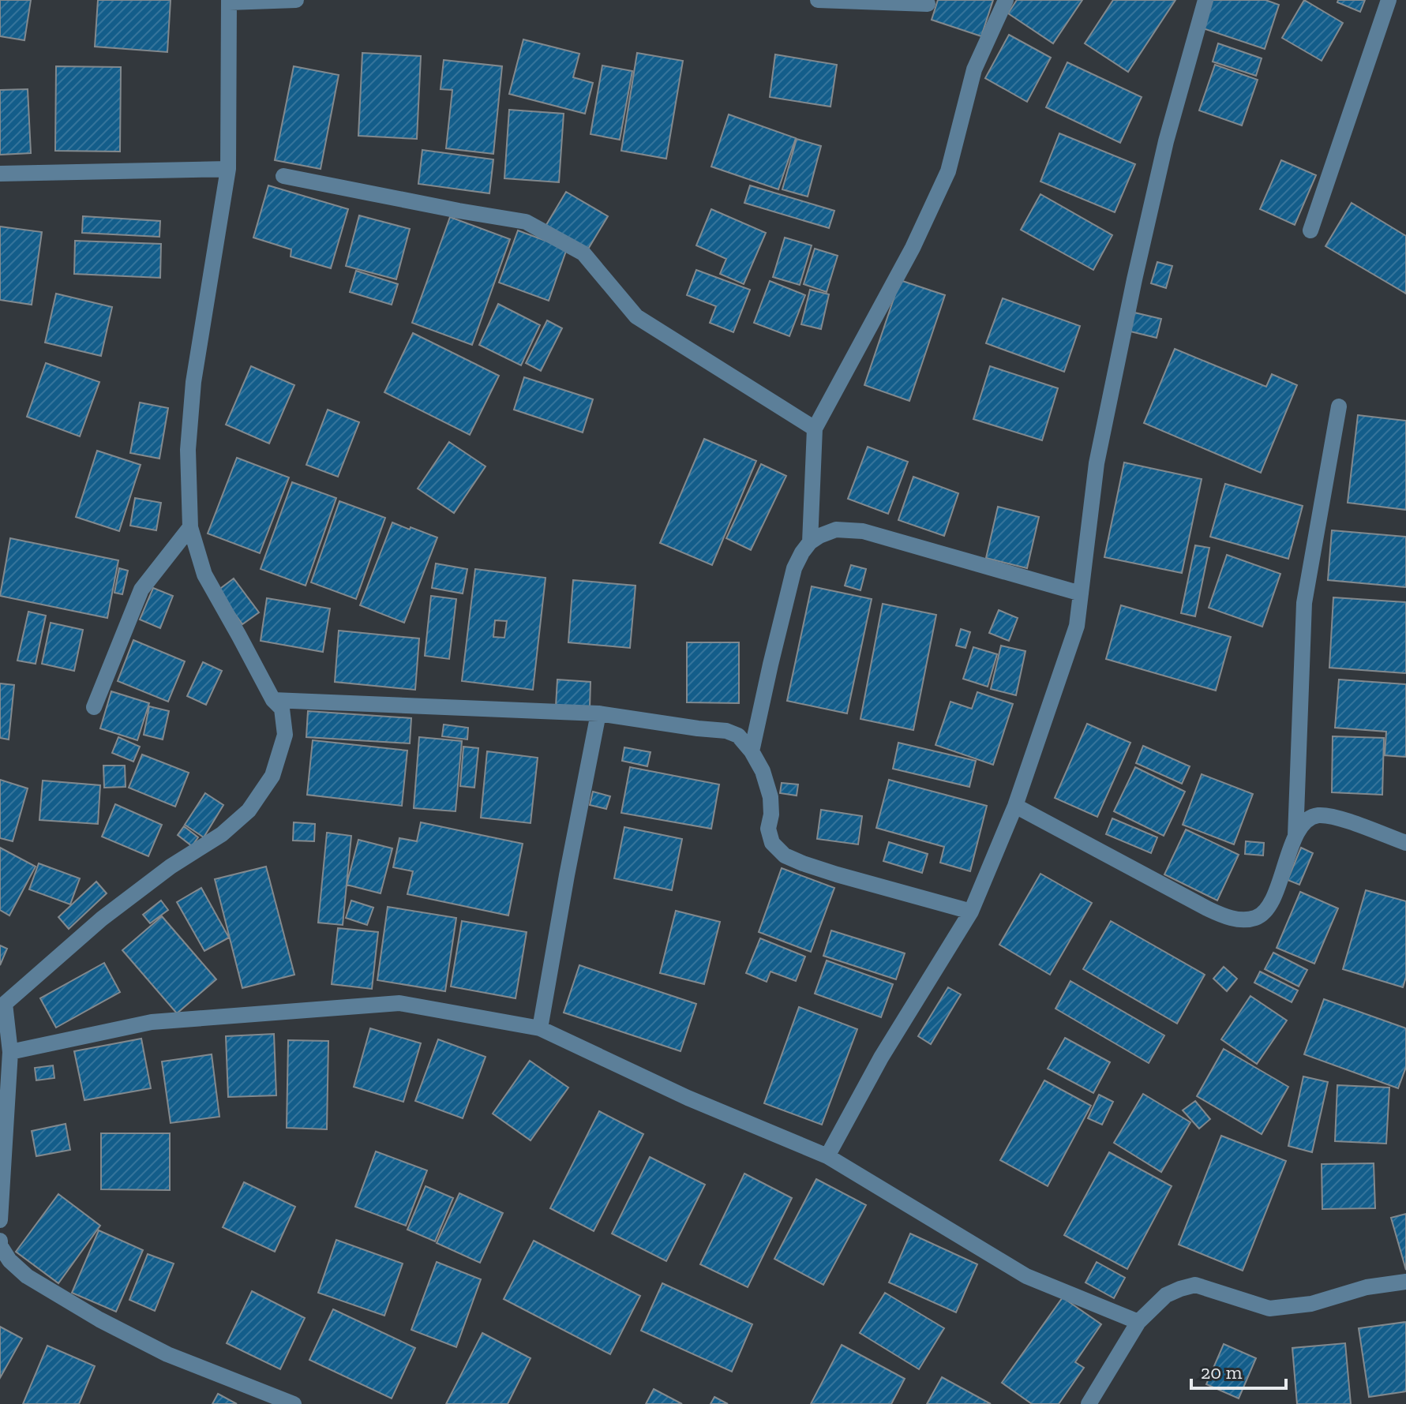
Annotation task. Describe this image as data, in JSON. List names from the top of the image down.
{
  "scale_bar": "20 m"
}
